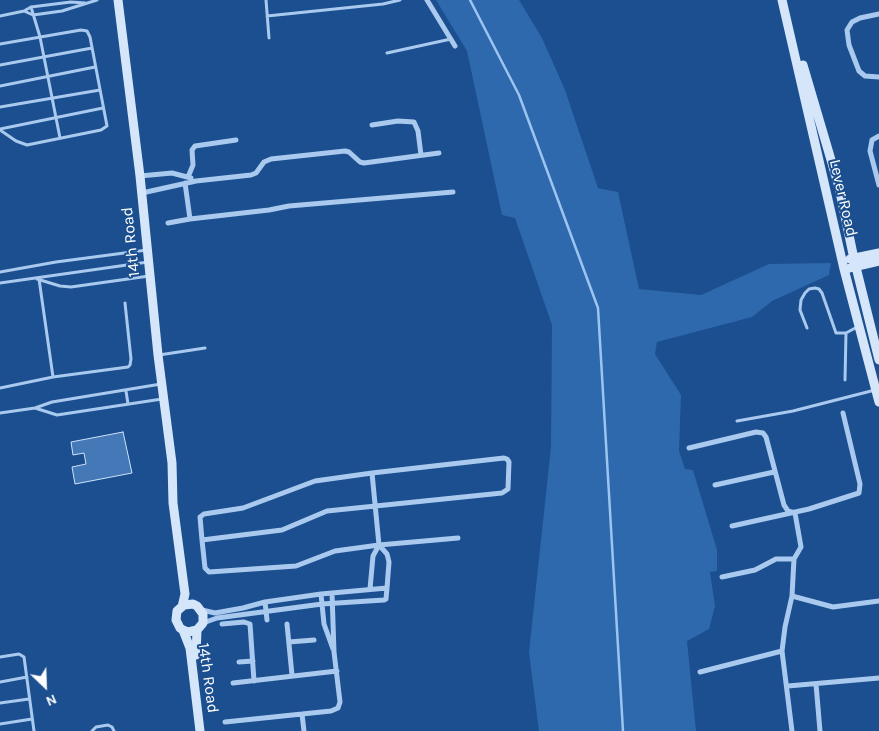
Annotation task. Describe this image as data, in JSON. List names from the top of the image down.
{
  "streets": {
    "street": ["Lever Road", "14th Road"]
  },
  "north": "bottom right"
}
